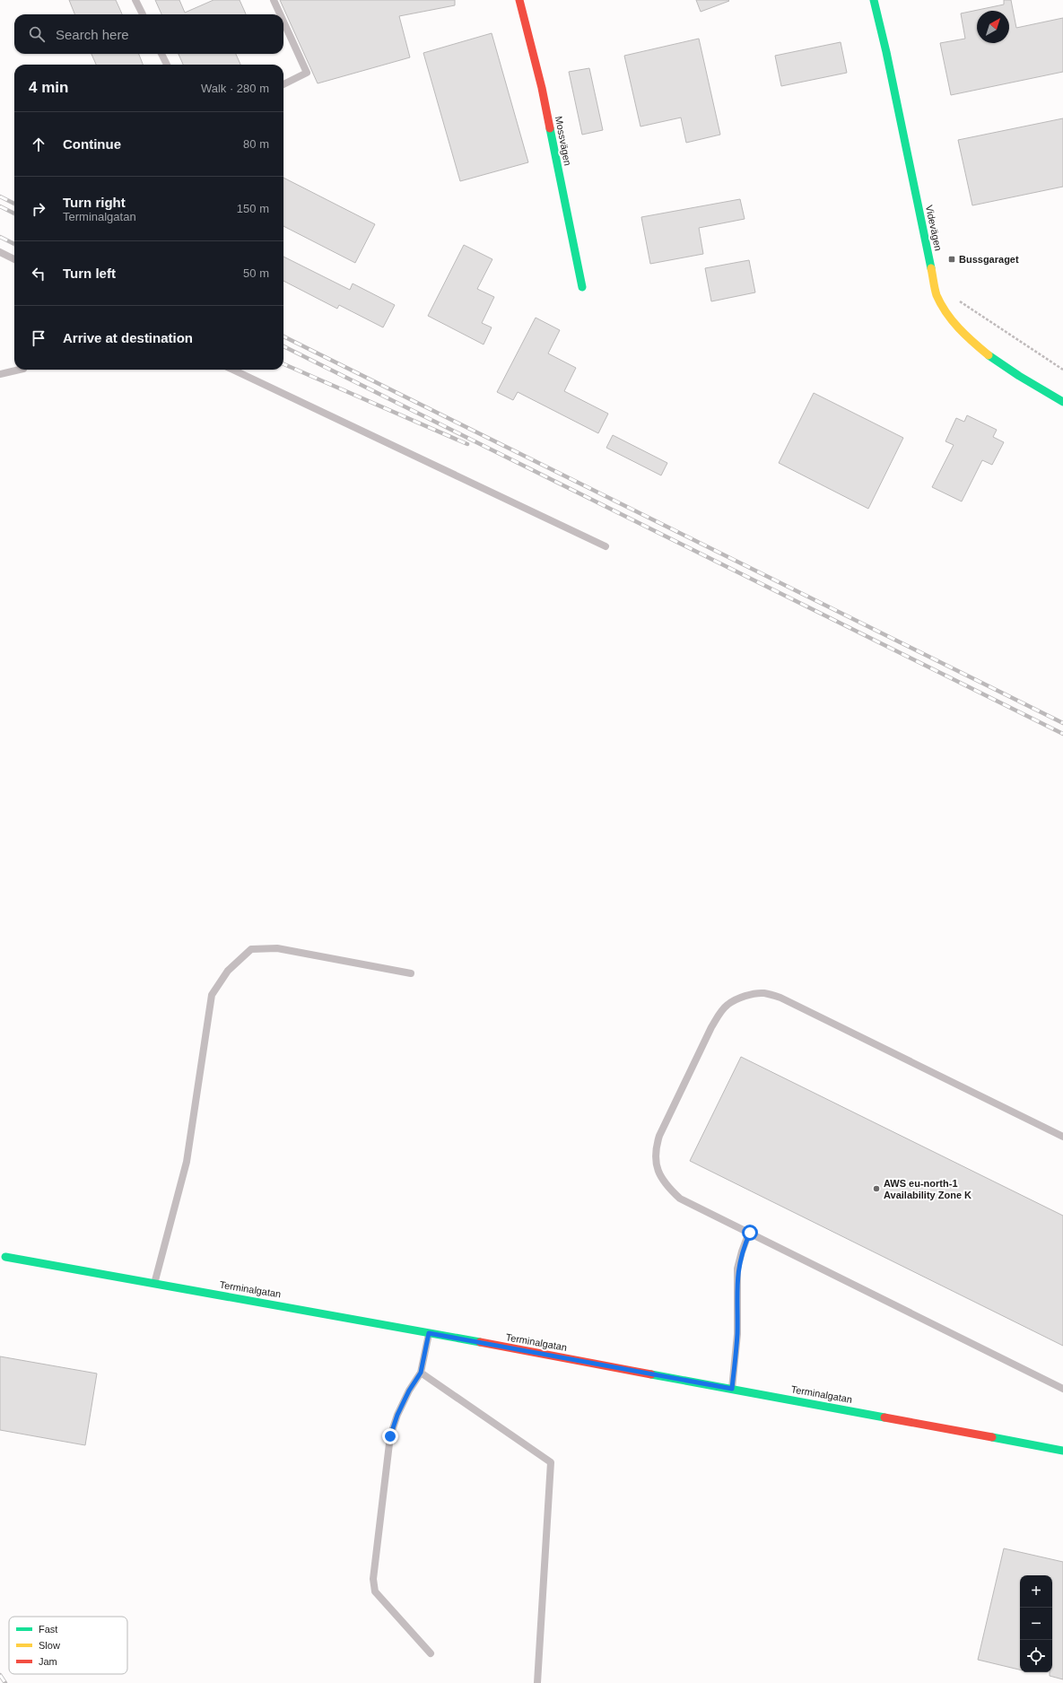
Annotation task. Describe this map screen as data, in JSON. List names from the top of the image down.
{
  "streets": {
    "street": ["Mossvägen", "Videvägen", "Terminalgatan"]
  },
  "places": {
    "transit": ["Bussgaraget"],
    "other": ["AWS eu-north-1 Availability Zone K"]
  },
  "legend": ["Fast", "Slow", "Jam"],
  "north": "top right",
  "page": {
    "search": "Search here",
    "heading": ["4 min", "Walk · 280 m"],
    "list": [
      ["Continue", "80 m"],
      ["Turn right", "Terminalgatan", "150 m"],
      ["Turn left", "50 m"],
      "Arrive at destination"
    ],
    "map_buttons": ["+", "−"]
  }
}
